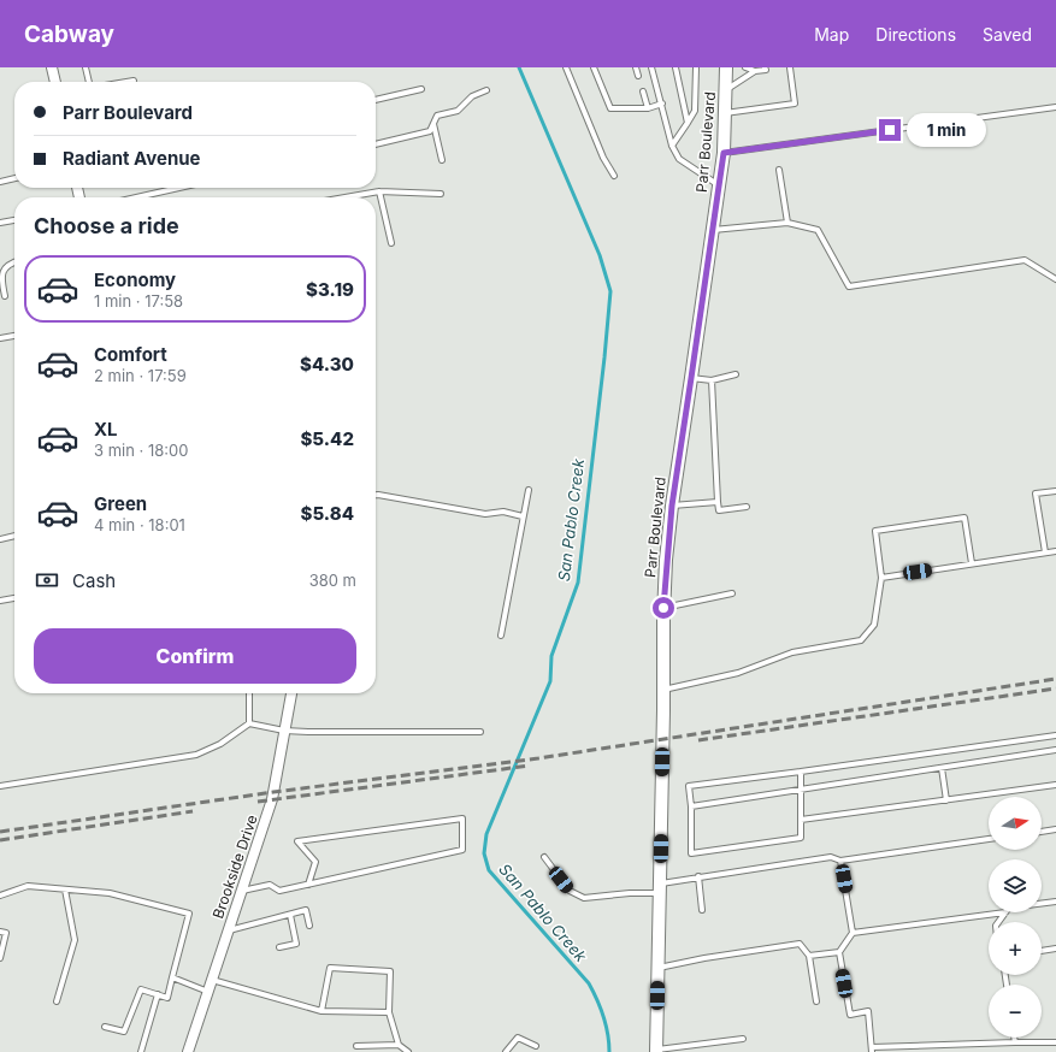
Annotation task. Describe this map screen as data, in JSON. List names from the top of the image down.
{
  "streets": {
    "street": ["Parr Boulevard", "Brookside Drive"]
  },
  "water": ["San Pablo Creek"],
  "north": "right",
  "page": {
    "header": "Cabway",
    "nav": ["Map", "Directions", "Saved"],
    "banner": ["Parr Boulevard", "Radiant Avenue"],
    "bubble": "1 min",
    "heading": "Choose a ride",
    "list": [
      {
        "name": "Economy",
        "note": "1 min · 17:58",
        "value": "$3.19"
      },
      {
        "name": "Comfort",
        "note": "2 min · 17:59",
        "value": "$4.30"
      },
      {
        "name": "XL",
        "note": "3 min · 18:00",
        "value": "$5.42"
      },
      {
        "name": "Green",
        "note": "4 min · 18:01",
        "value": "$5.84"
      }
    ],
    "pay": ["Cash", "380 m"],
    "buttons": "Confirm",
    "map_buttons": ["+", "−"]
  }
}
